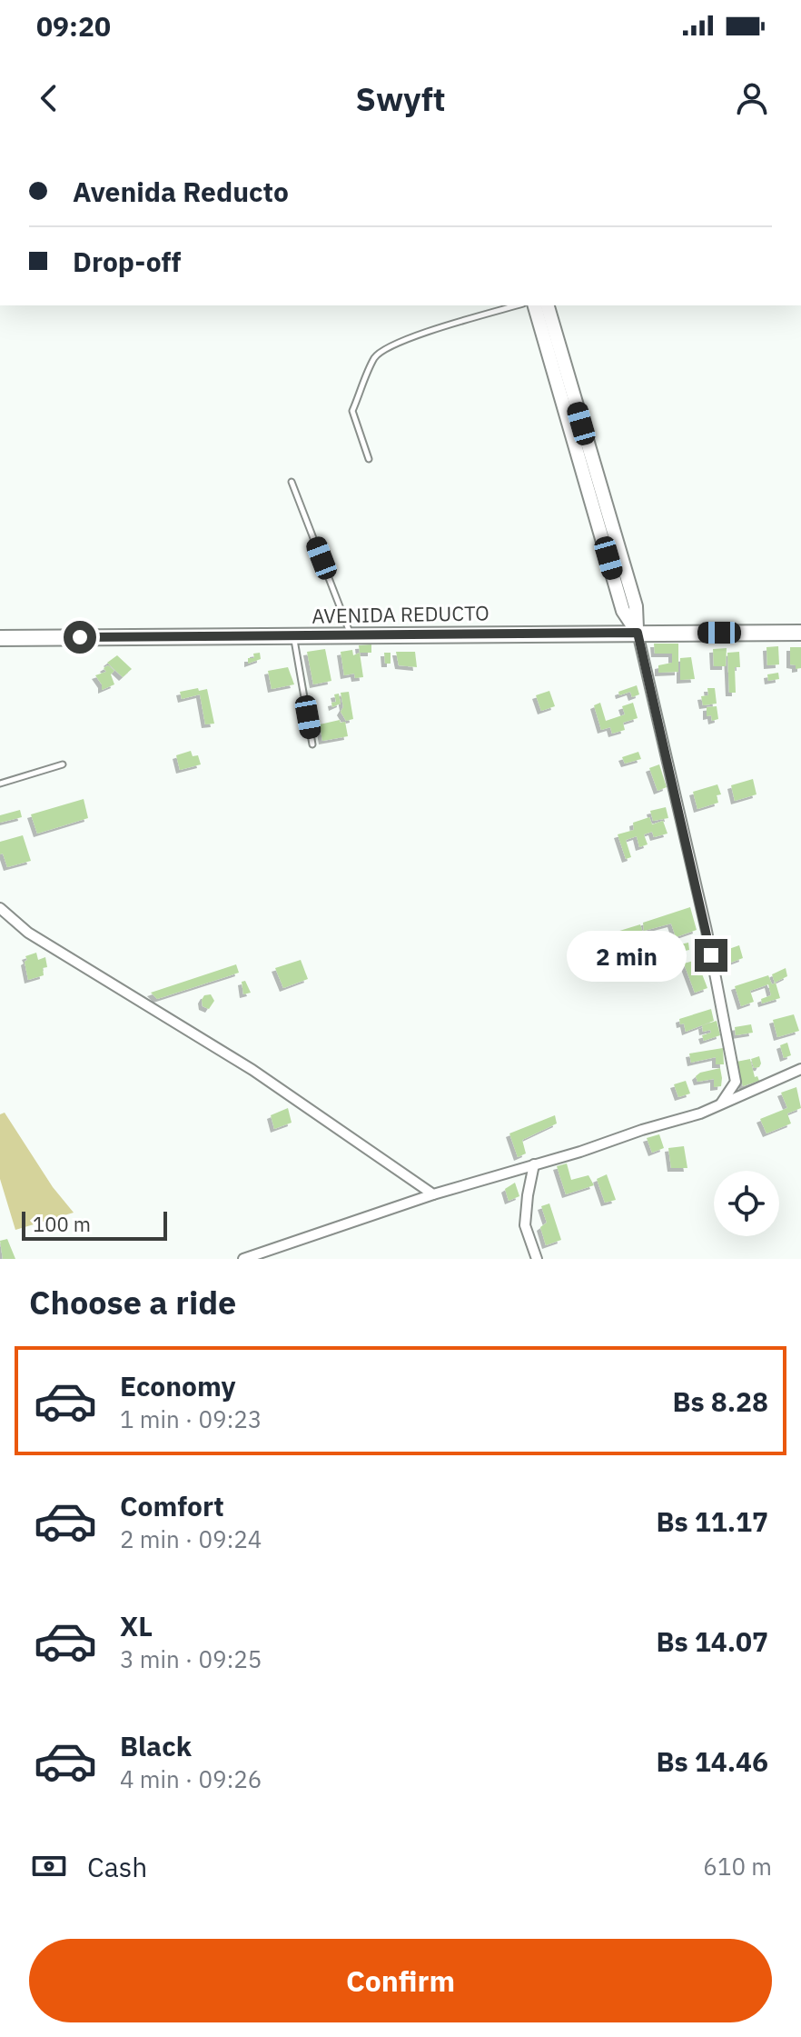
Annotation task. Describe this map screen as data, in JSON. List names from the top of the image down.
{
  "streets": {
    "main road": ["AVENIDA REDUCTO"]
  },
  "scale_bar": "100 m",
  "page": {
    "status": "09:20",
    "header": "Swyft",
    "banner": ["Avenida Reducto", "Drop-off"],
    "bubble": "2 min",
    "scale": "100 m",
    "heading": "Choose a ride",
    "list": [
      {
        "name": "Economy",
        "note": "1 min · 09:23",
        "value": "Bs 8.28"
      },
      {
        "name": "Comfort",
        "note": "2 min · 09:24",
        "value": "Bs 11.17"
      },
      {
        "name": "XL",
        "note": "3 min · 09:25",
        "value": "Bs 14.07"
      },
      {
        "name": "Black",
        "note": "4 min · 09:26",
        "value": "Bs 14.46"
      }
    ],
    "pay": ["Cash", "610 m"],
    "buttons": "Confirm"
  }
}
